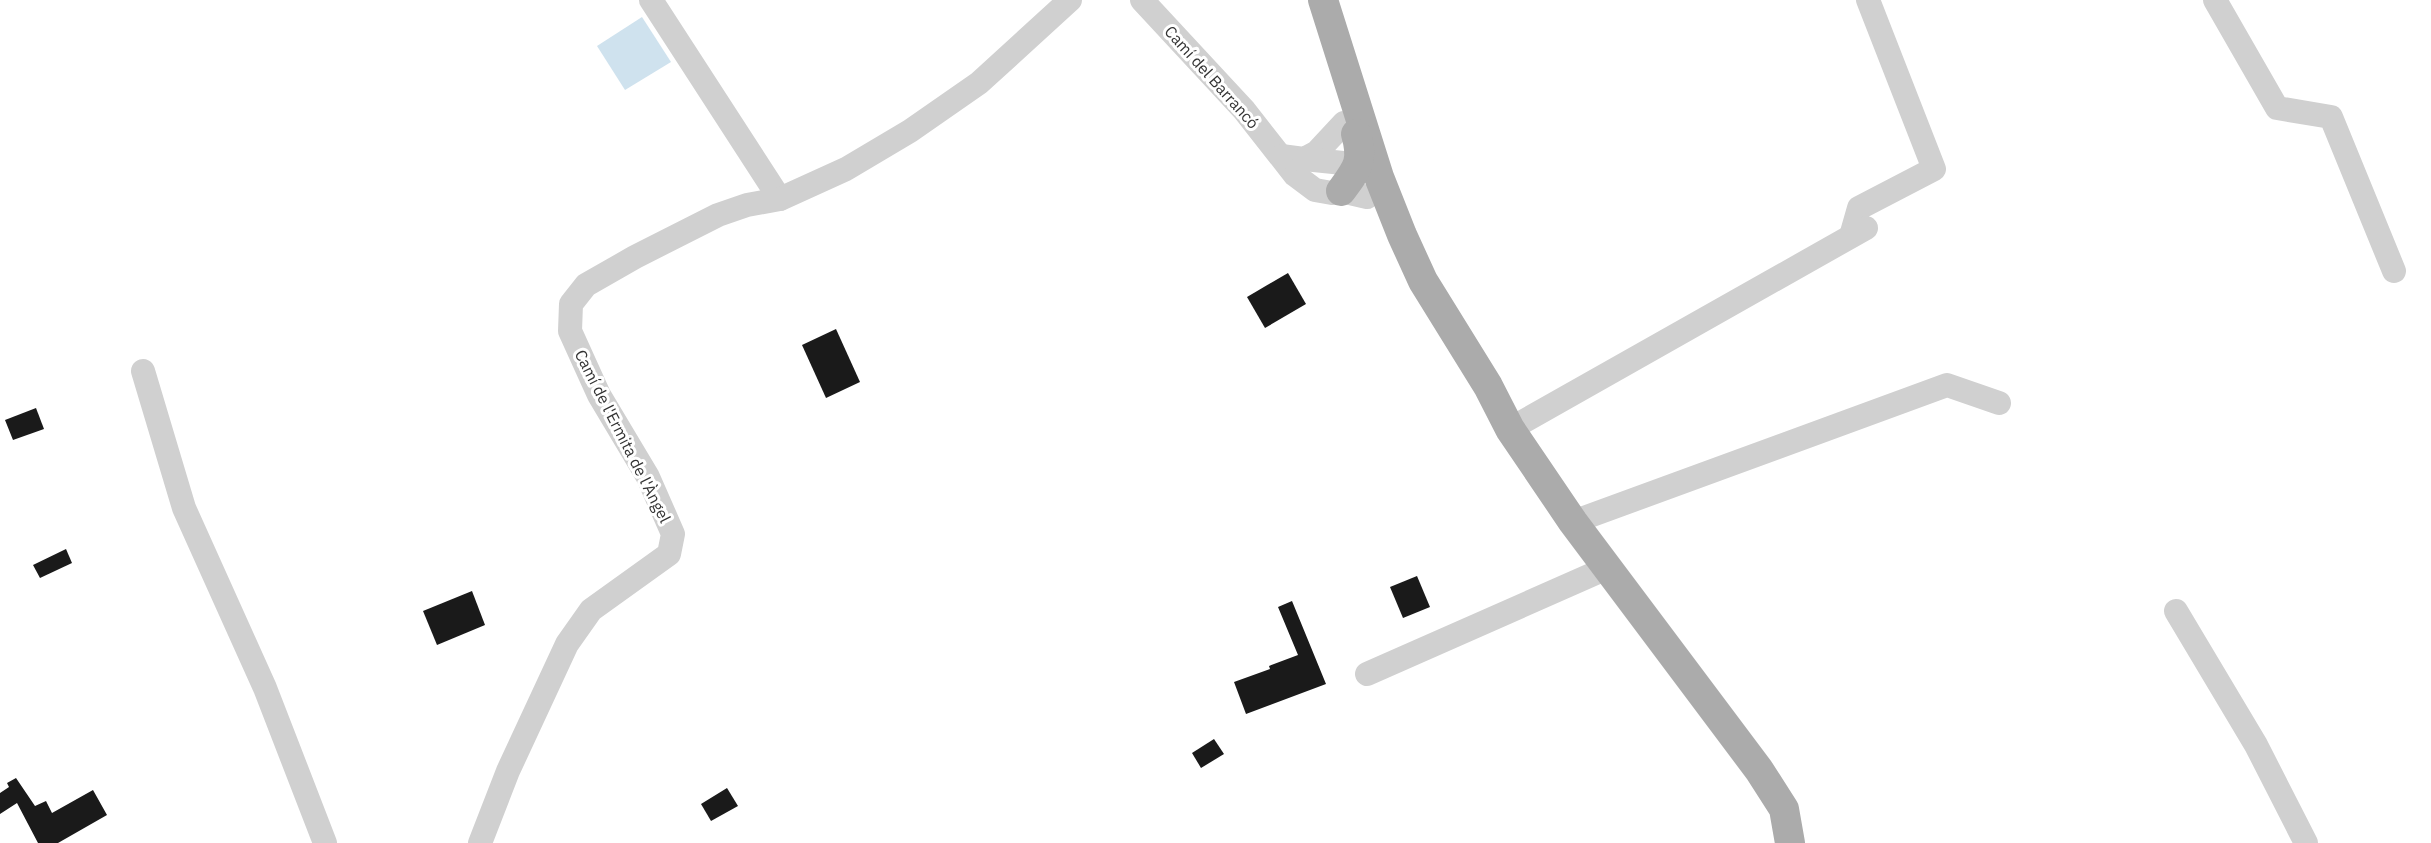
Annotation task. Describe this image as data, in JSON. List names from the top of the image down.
{
  "streets": {
    "street": ["Camí del Barrancó", "Camí de l'Ermita de l'Àngel"]
  }
}
